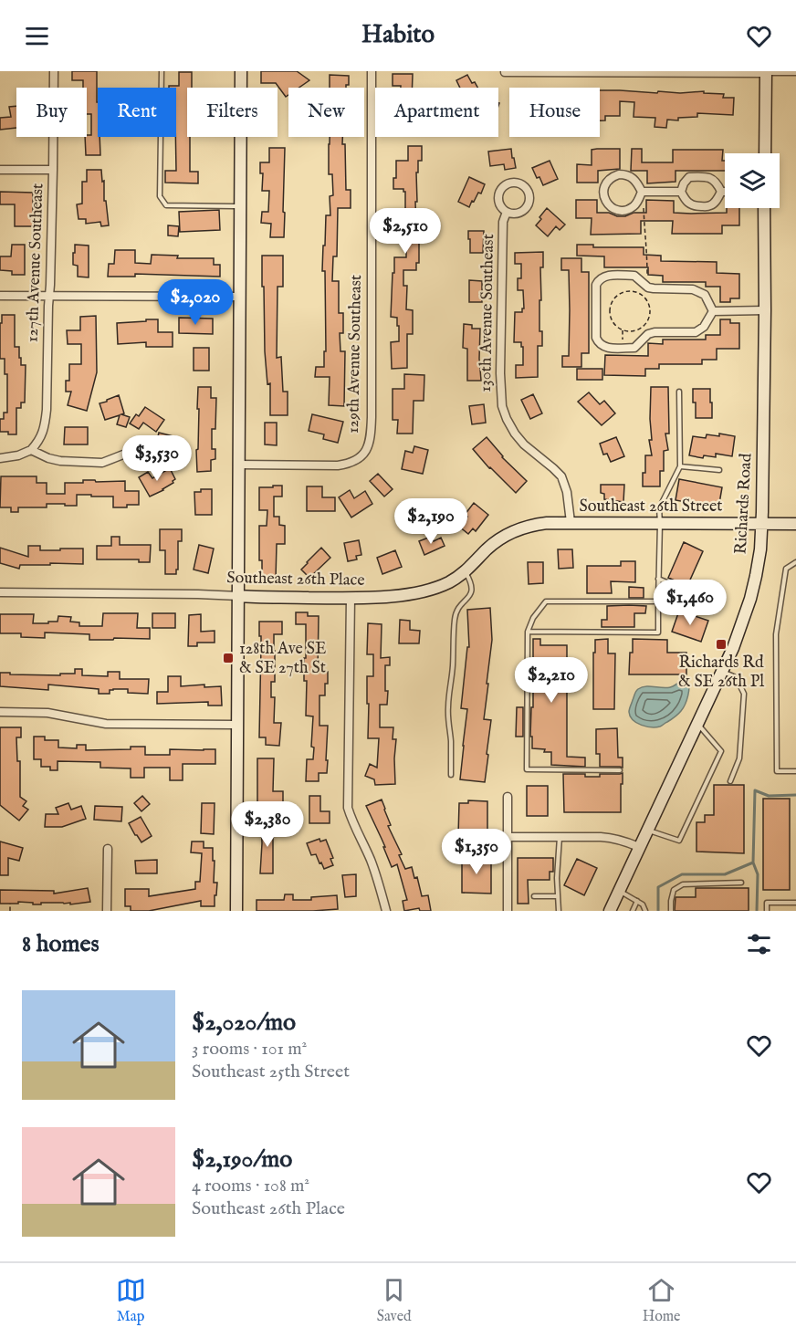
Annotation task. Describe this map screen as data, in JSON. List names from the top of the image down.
{
  "streets": {
    "street": [
      "127th Avenue Southeast",
      "130th Avenue Southeast",
      "129th Avenue Southeast",
      "Richards Road",
      "Southeast 26th Street",
      "Southeast 26th Place"
    ]
  },
  "crossings": [
    ["130th Avenue Southeast", "Southeast 26th Street"],
    ["130th Avenue Southeast", "Southeast 26th Place"],
    ["Richards Road", "Southeast 26th Street"],
    ["Southeast 26th Street", "Southeast 26th Place"]
  ],
  "places": {
    "transit": ["Richards Rd & SE 26th Pl", "128th Ave SE & SE 27th St"]
  },
  "page": {
    "header": "Habito",
    "chip": [
      "Buy",
      "Rent",
      "Filters",
      "New",
      "Apartment",
      "House"
    ],
    "price": [
      "$2,510",
      "$2,020",
      "$3,530",
      "$2,190",
      "$1,460",
      "$2,210",
      "$2,380",
      "$1,350"
    ],
    "heading": "8 homes",
    "list": [
      {
        "name": "$2,020/mo",
        "note": "3 rooms · 101 m² · Southeast 25th Street"
      },
      {
        "name": "$2,190/mo",
        "note": "4 rooms · 108 m² · Southeast 26th Place"
      }
    ],
    "tabs": ["Map", "Saved", "Home"]
  }
}
